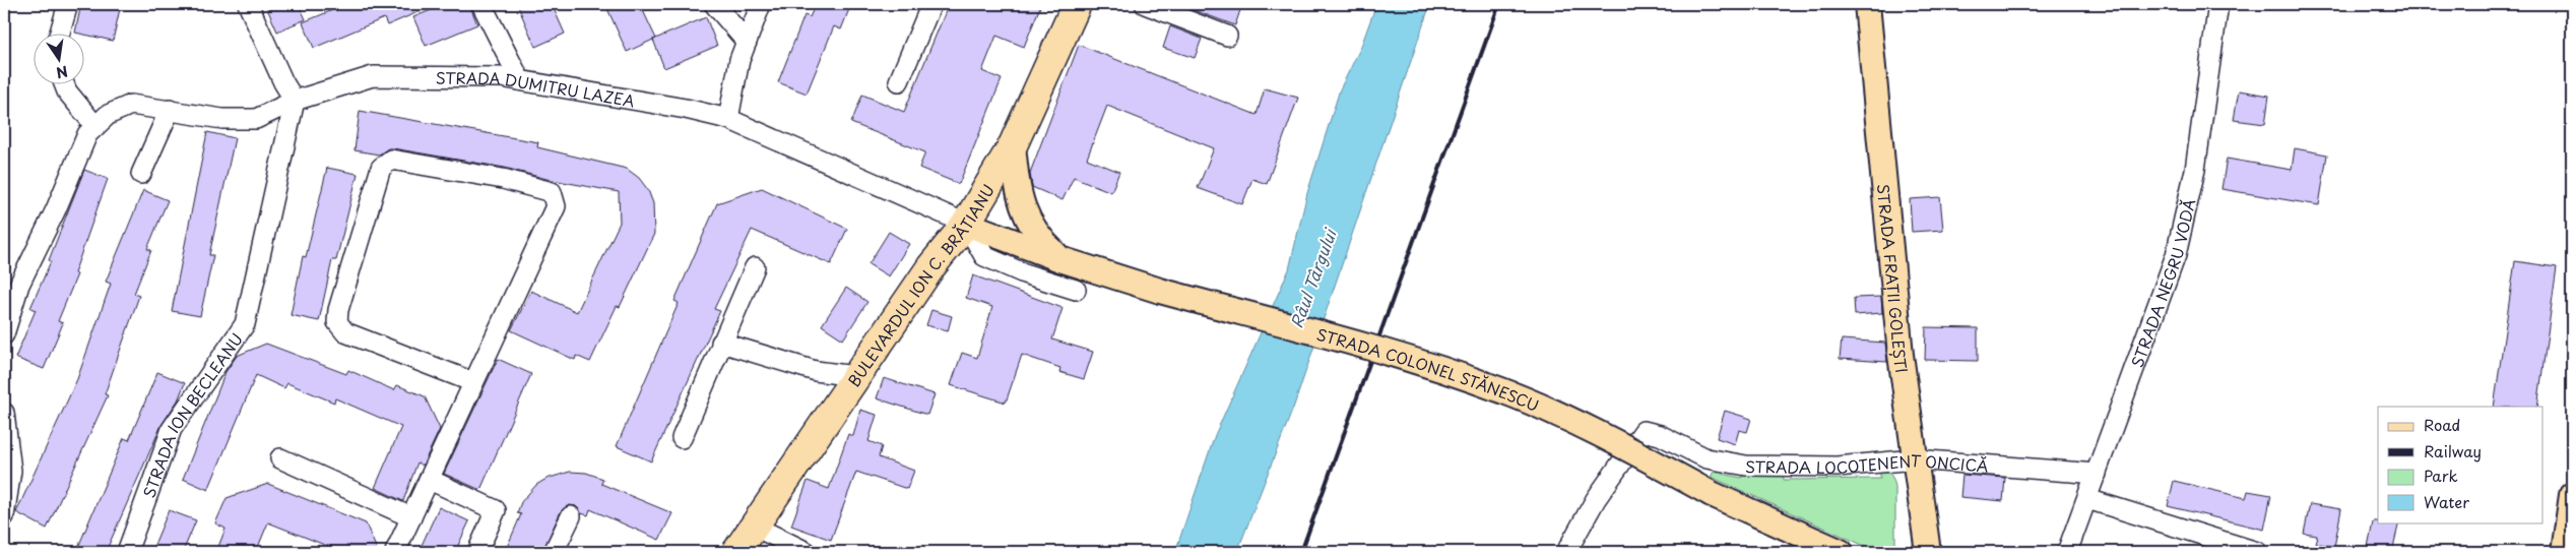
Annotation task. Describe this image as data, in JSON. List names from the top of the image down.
{
  "streets": {
    "highway": ["BULEVARDUL ION C. BRĂTIANU"],
    "main road": ["STRADA FRAȚII GOLEȘTI", "STRADA COLONEL STĂNESCU"],
    "street": [
      "STRADA DUMITRU LAZEA",
      "STRADA NEGRU VODĂ",
      "STRADA ION BECLEANU",
      "STRADA LOCOTENENT ONCICĂ"
    ]
  },
  "crossings": [
    ["STRADA DUMITRU LAZEA", "BULEVARDUL ION C. BRĂTIANU"],
    ["STRADA DUMITRU LAZEA", "STRADA COLONEL STĂNESCU"],
    ["STRADA DUMITRU LAZEA", "STRADA ION BECLEANU"],
    ["STRADA FRAȚII GOLEȘTI", "STRADA LOCOTENENT ONCICĂ"],
    ["STRADA NEGRU VODĂ", "STRADA LOCOTENENT ONCICĂ"],
    ["BULEVARDUL ION C. BRĂTIANU", "STRADA COLONEL STĂNESCU"]
  ],
  "water": ["Râul Târgului"],
  "legend": [
    "Road",
    "Railway",
    "Park",
    "Water"
  ],
  "north": "bottom"
}
